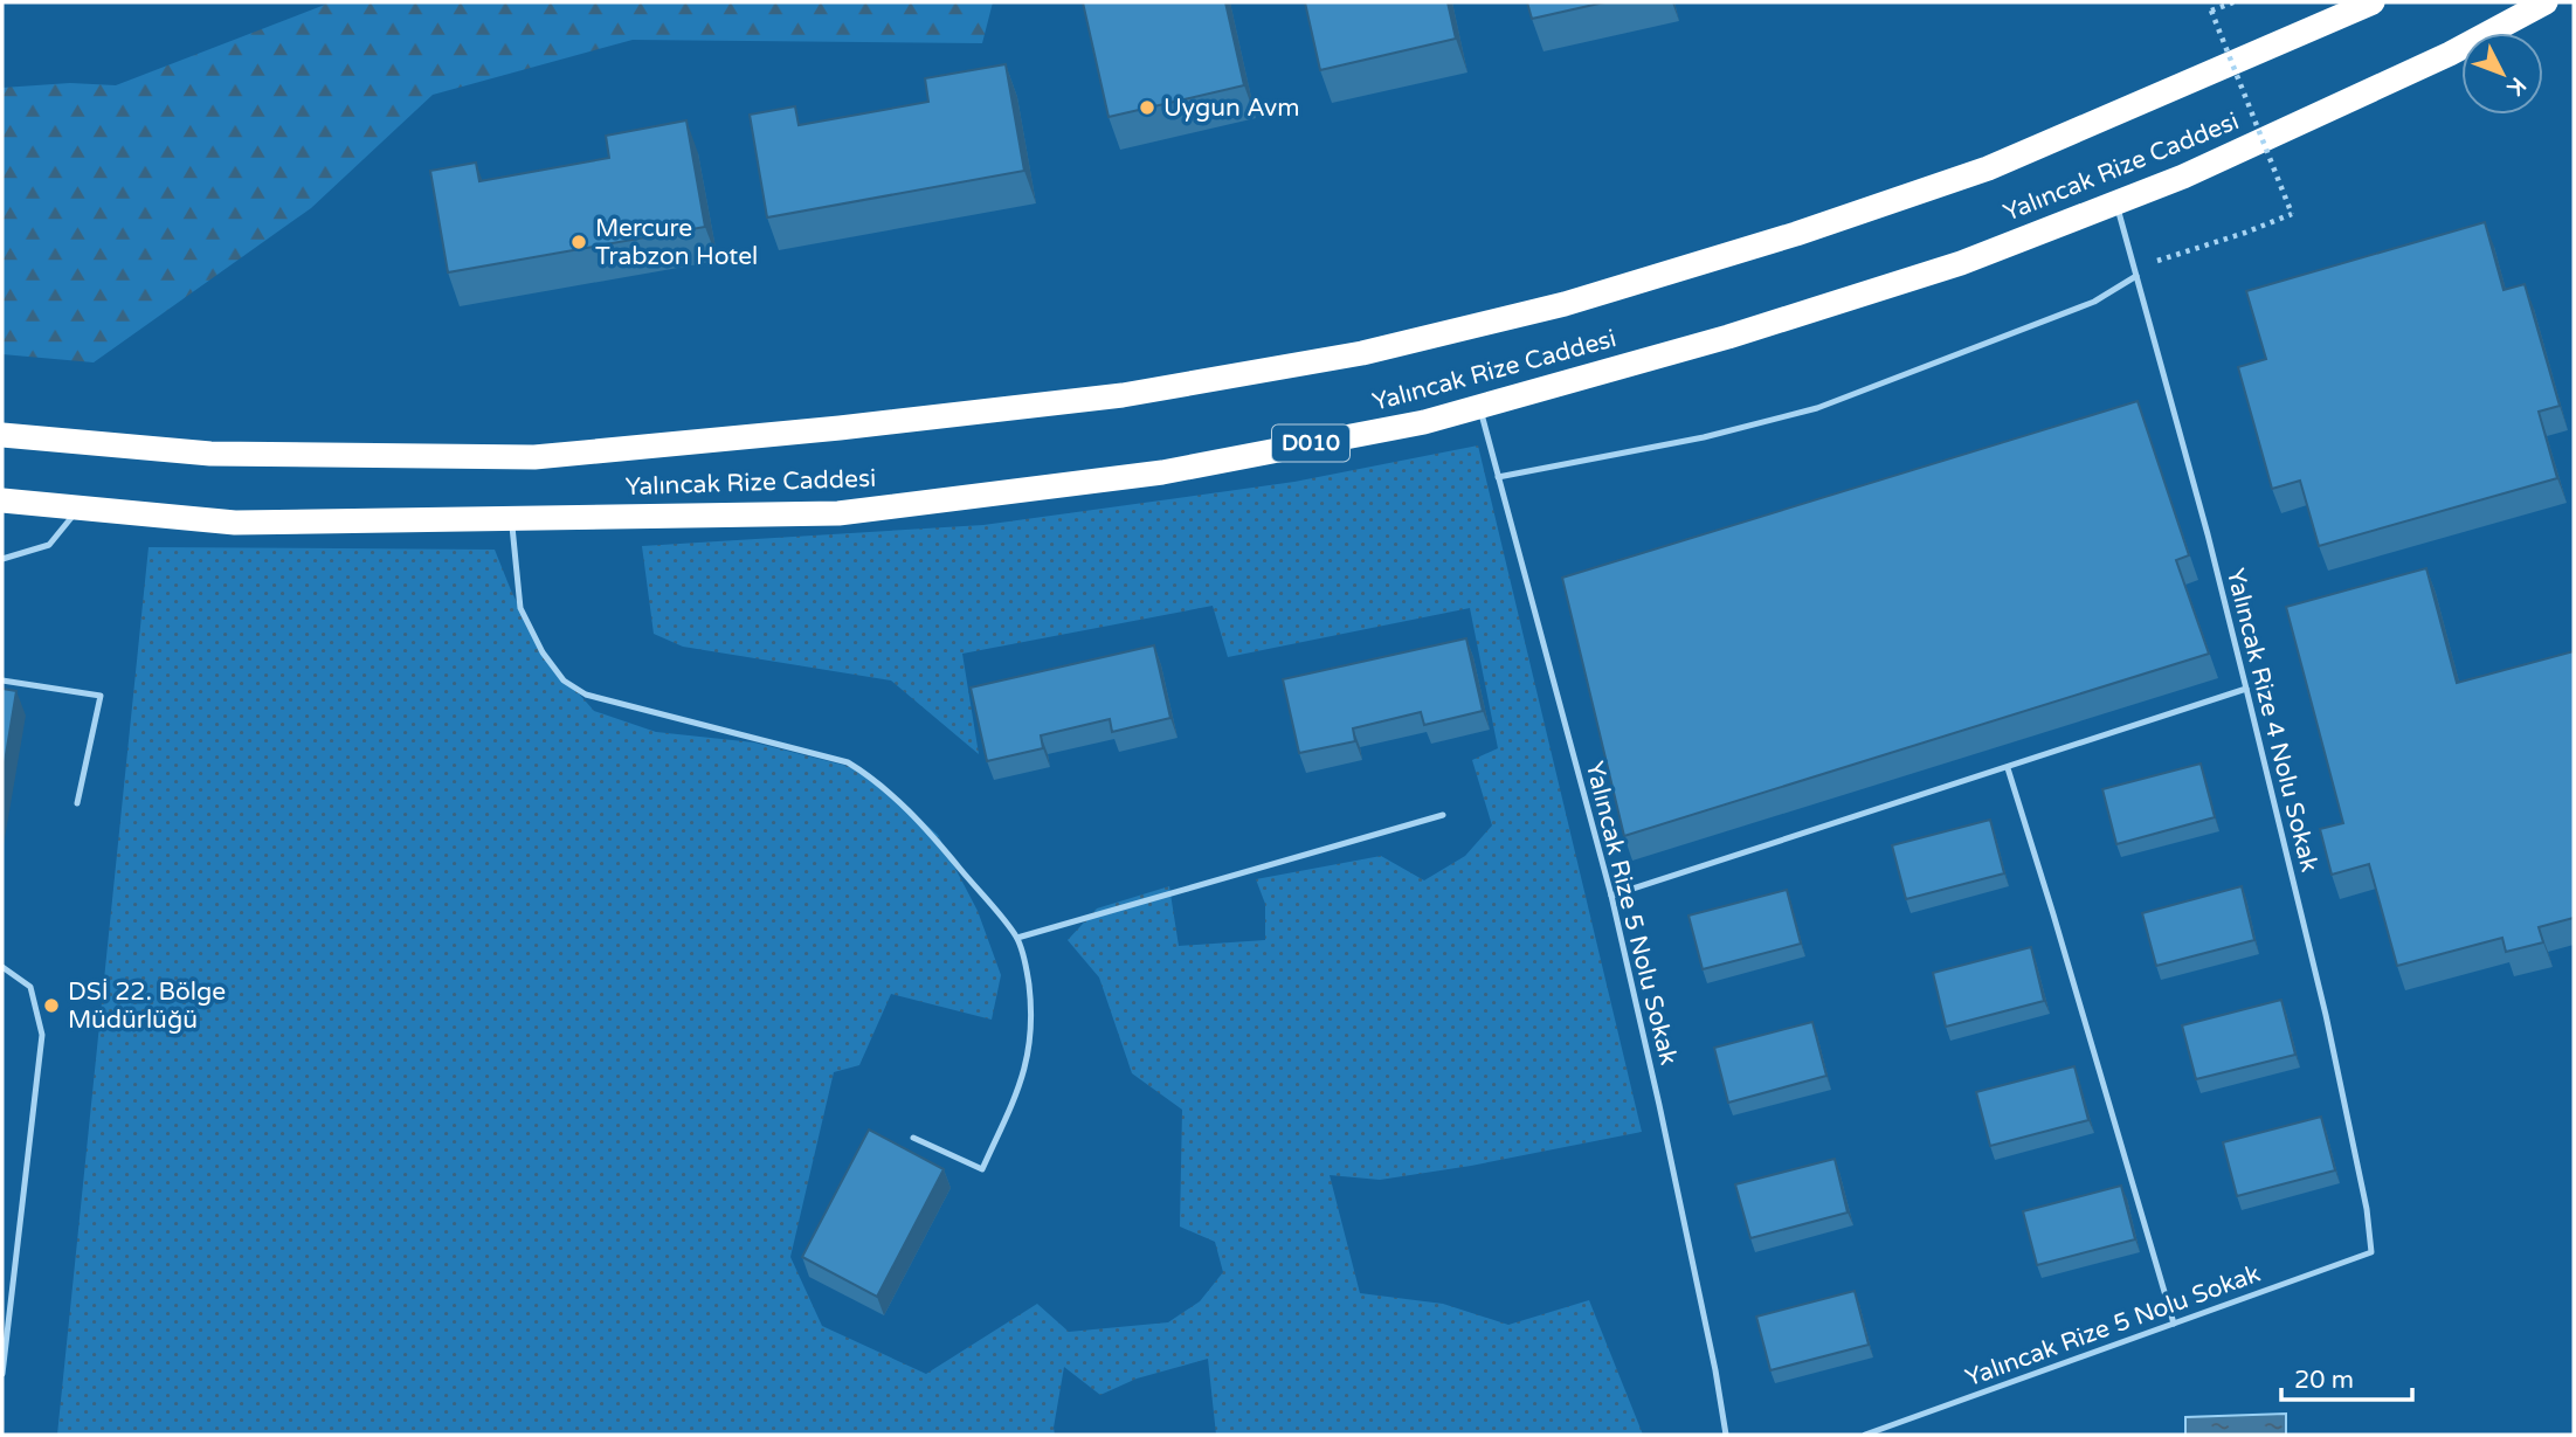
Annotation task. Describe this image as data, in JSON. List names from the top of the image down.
{
  "streets": {
    "highway": ["Yalıncak Rize Caddesi", "D010"],
    "lane": ["Yalıncak Rize 4 Nolu Sokak", "Yalıncak Rize 5 Nolu Sokak"]
  },
  "crossings": [
    ["Yalıncak Rize Caddesi", "Yalıncak Rize 4 Nolu Sokak"],
    ["Yalıncak Rize Caddesi", "Yalıncak Rize 5 Nolu Sokak"],
    ["Yalıncak Rize 4 Nolu Sokak", "Yalıncak Rize 5 Nolu Sokak"]
  ],
  "places": ["Uygun Avm", "Mercure Trabzon Hotel", "DSİ 22. Bölge Müdürlüğü"],
  "scale_bar": "20 m",
  "north": "bottom right"
}
